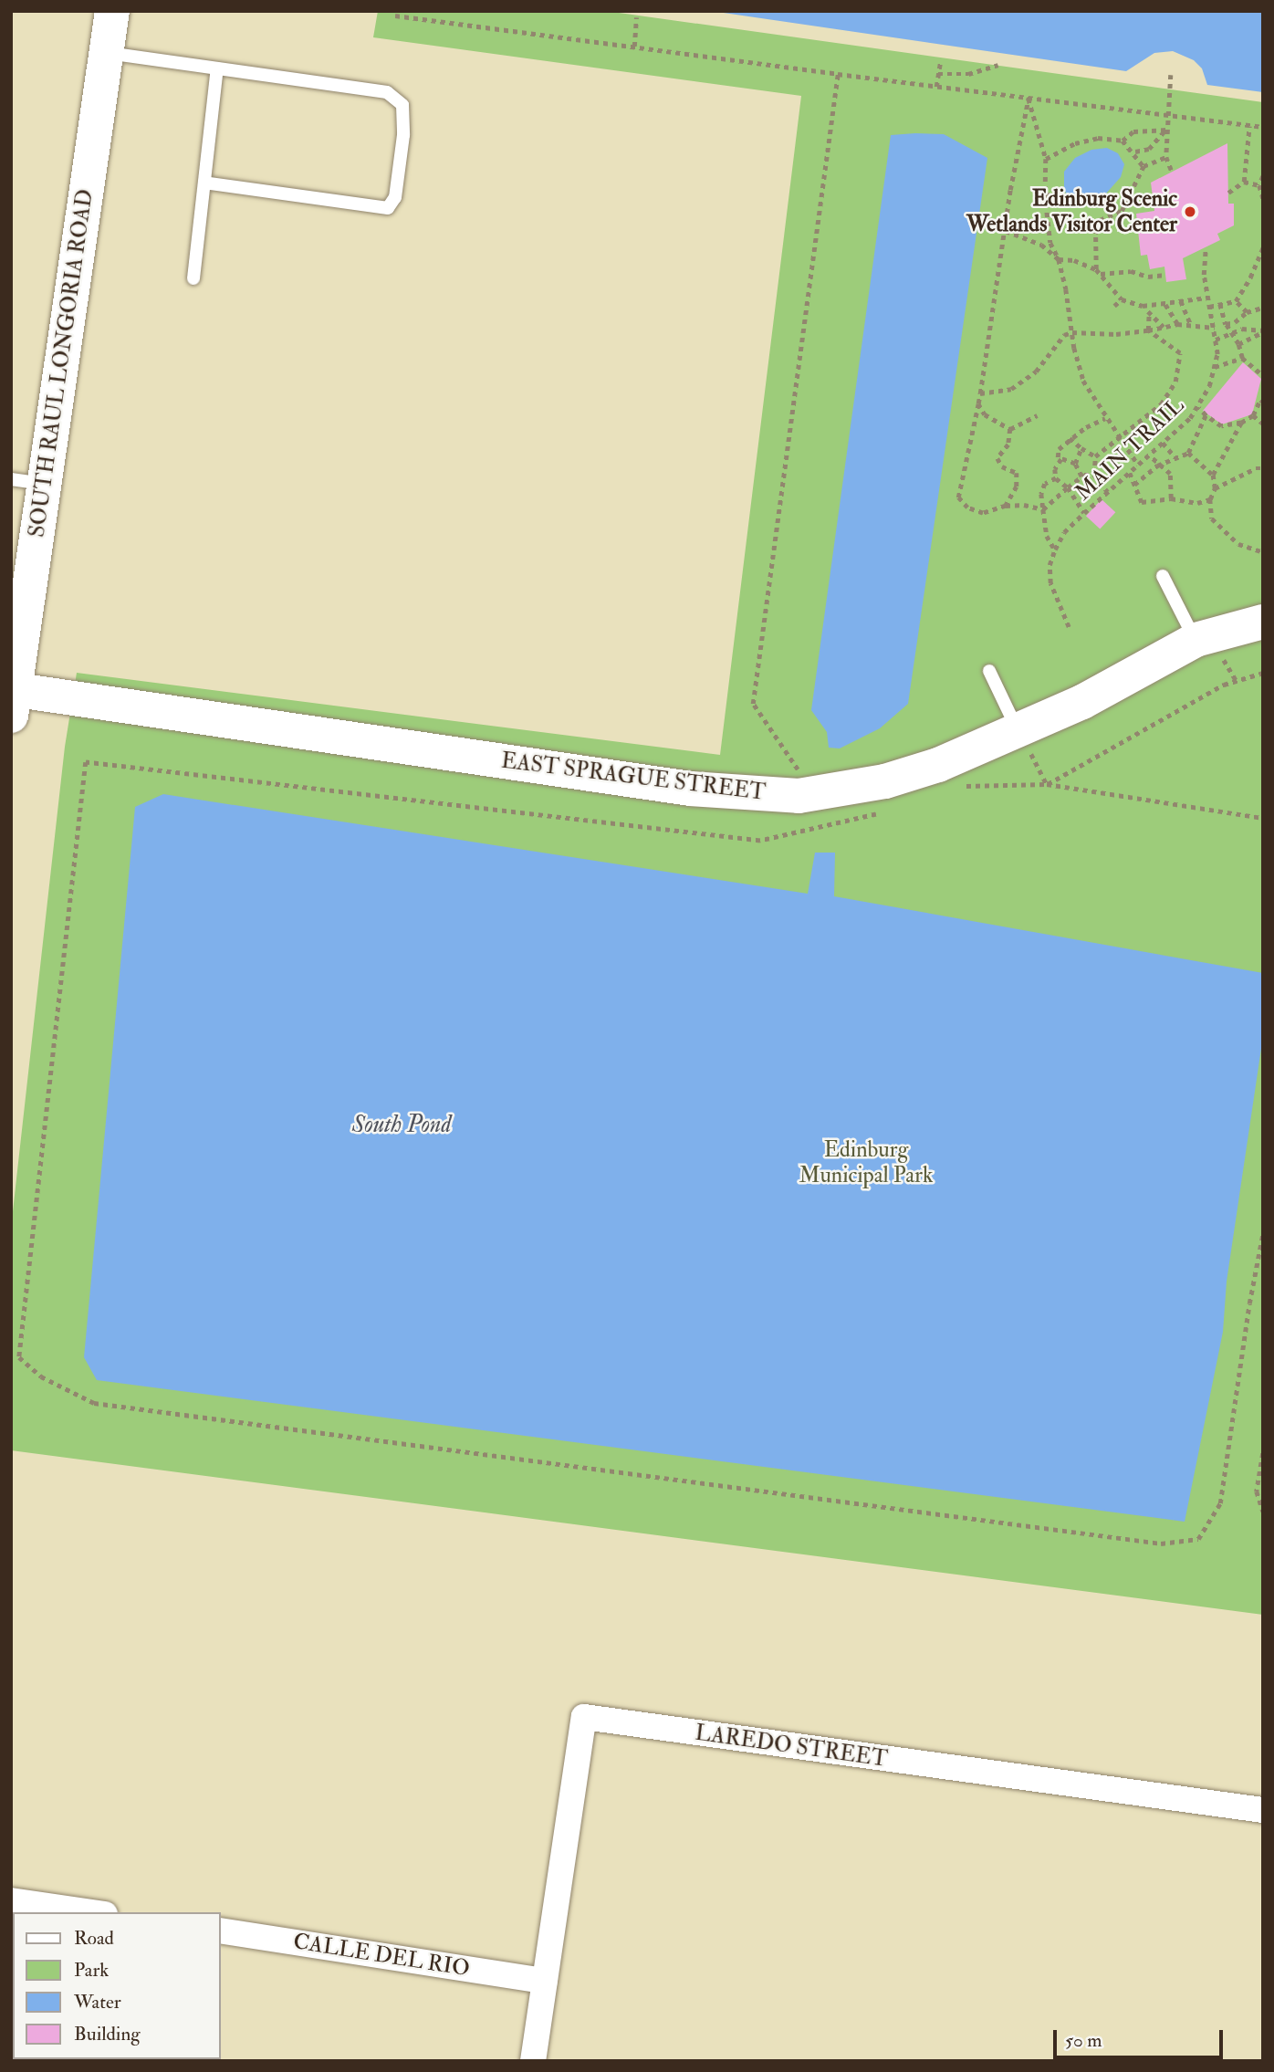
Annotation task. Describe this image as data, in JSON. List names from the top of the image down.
{
  "streets": {
    "street": [
      "SOUTH RAUL LONGORIA ROAD",
      "EAST SPRAGUE STREET",
      "LAREDO STREET",
      "CALLE DEL RIO"
    ],
    "path": ["MAIN TRAIL"]
  },
  "crossings": [
    ["SOUTH RAUL LONGORIA ROAD", "EAST SPRAGUE STREET"],
    ["LAREDO STREET", "CALLE DEL RIO"]
  ],
  "water": ["South Pond"],
  "parks": ["Edinburg Municipal Park"],
  "places": ["Edinburg Scenic Wetlands Visitor Center"],
  "legend": [
    "Road",
    "Park",
    "Water",
    "Building"
  ],
  "scale_bar": "50 m"
}
